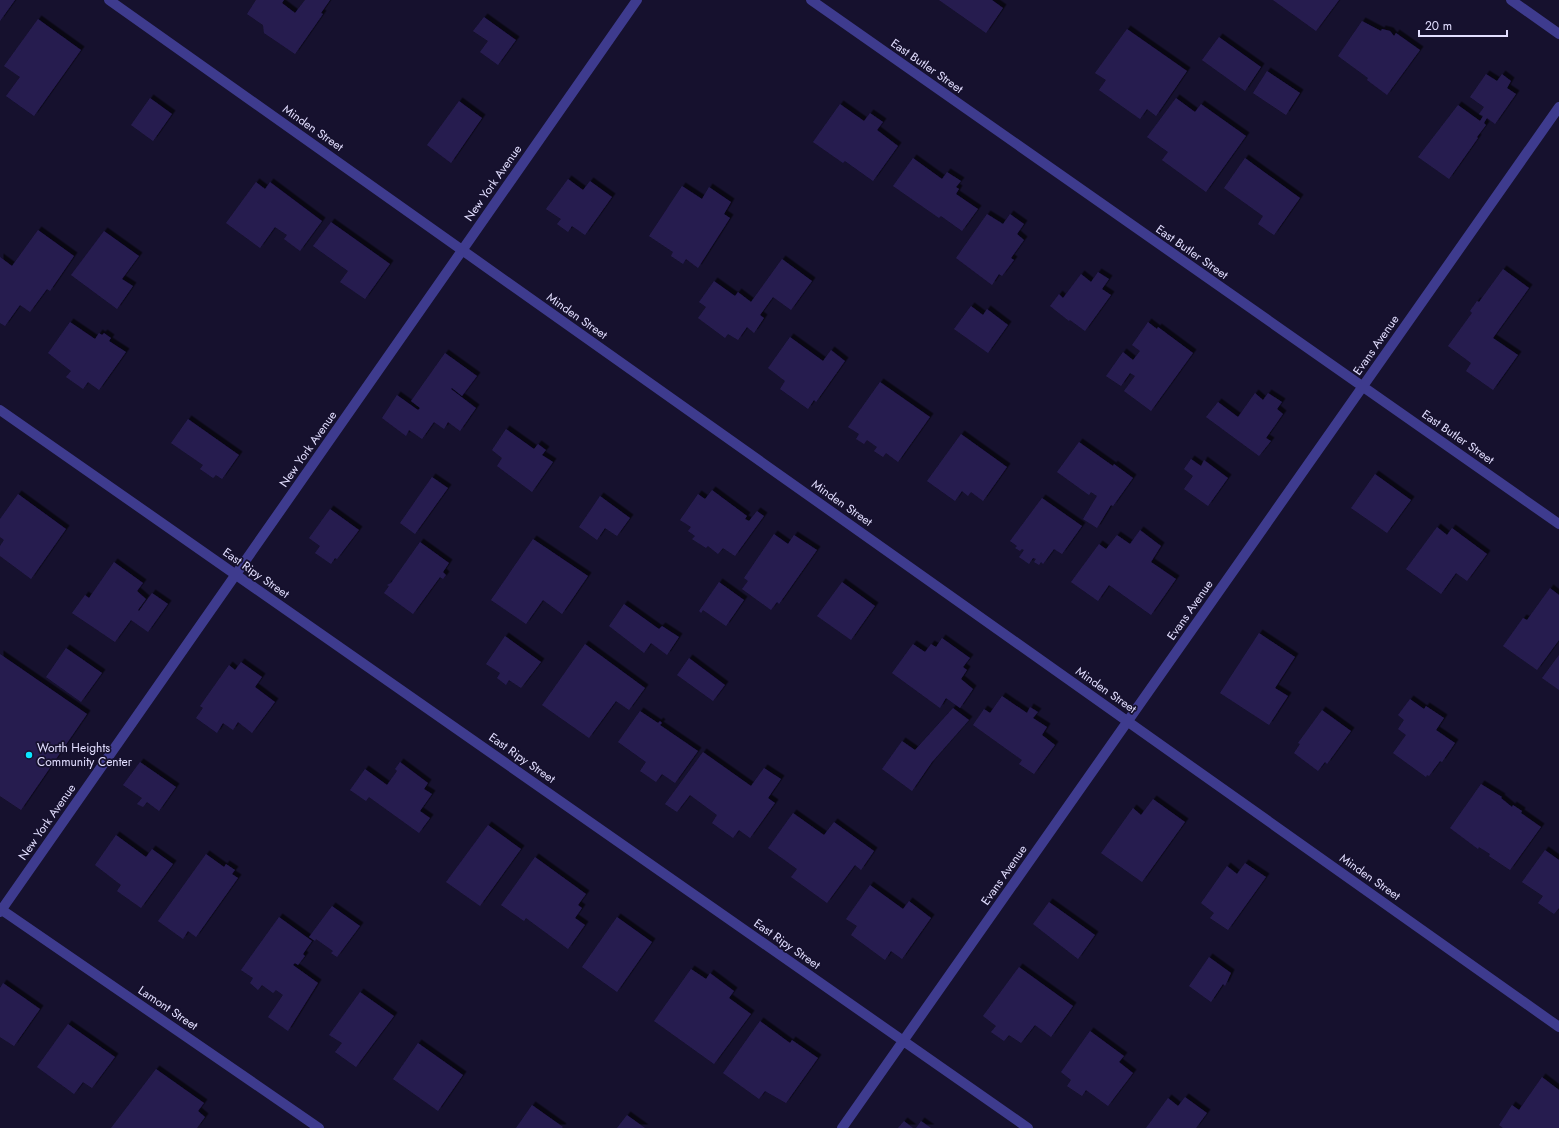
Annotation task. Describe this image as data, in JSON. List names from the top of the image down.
{
  "streets": {
    "street": [
      "East Butler Street",
      "Minden Street",
      "New York Avenue",
      "Evans Avenue",
      "East Ripy Street",
      "Lamont Street"
    ]
  },
  "crossings": [
    ["East Butler Street", "Evans Avenue"],
    ["Minden Street", "New York Avenue"],
    ["Minden Street", "Evans Avenue"],
    ["New York Avenue", "East Ripy Street"],
    ["New York Avenue", "Lamont Street"],
    ["Evans Avenue", "East Ripy Street"]
  ],
  "places": ["Worth Heights Community Center"],
  "scale_bar": "20 m"
}
